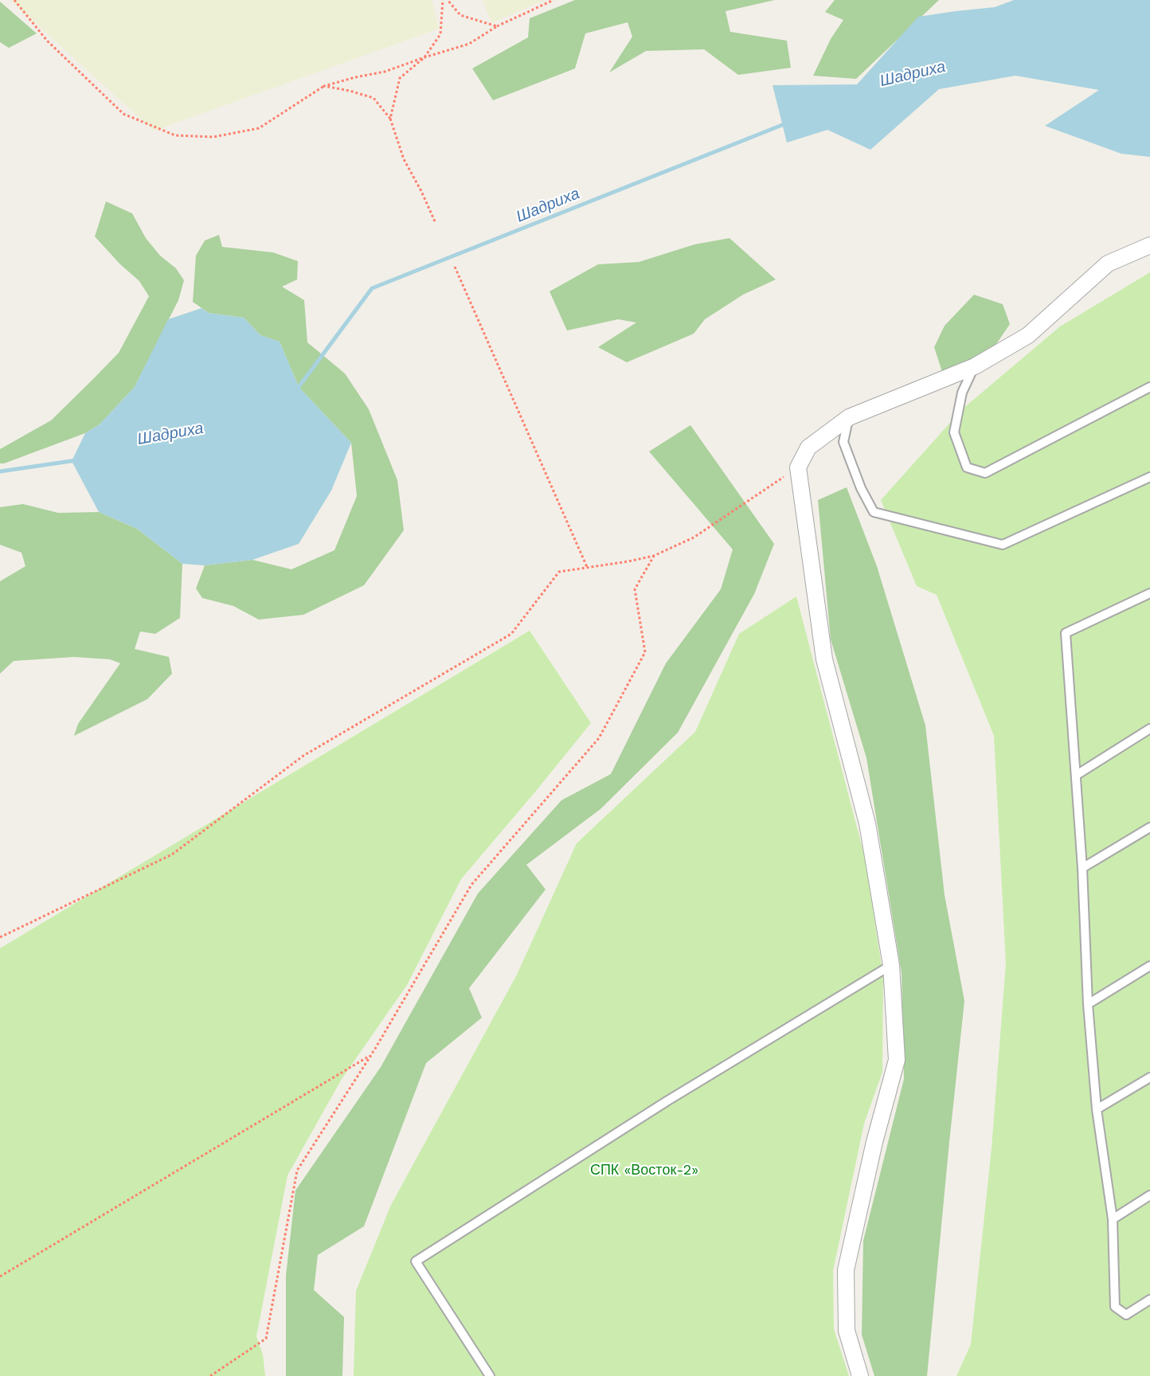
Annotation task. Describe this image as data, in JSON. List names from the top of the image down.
{
  "water": ["Шадриха"],
  "parks": ["СПК «Восток-2»"]
}
